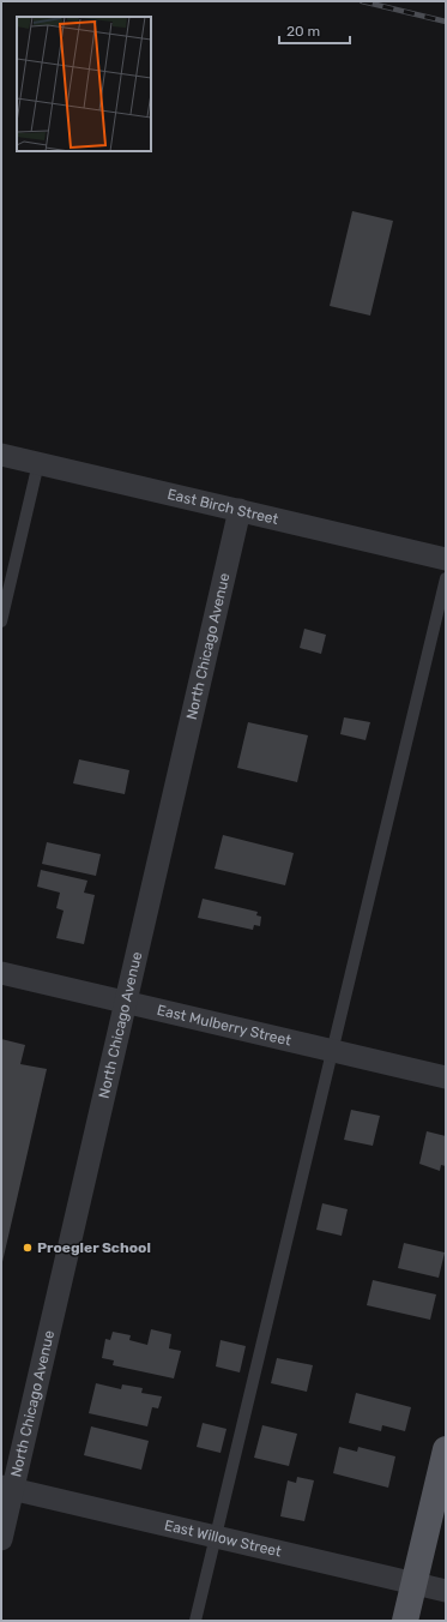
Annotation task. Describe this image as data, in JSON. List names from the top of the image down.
{
  "streets": {
    "street": [
      "East Birch Street",
      "North Chicago Avenue",
      "East Mulberry Street",
      "East Willow Street"
    ]
  },
  "crossings": [
    ["East Birch Street", "North Chicago Avenue"],
    ["North Chicago Avenue", "East Mulberry Street"],
    ["North Chicago Avenue", "East Willow Street"]
  ],
  "places": ["Proegler School"],
  "scale_bar": "20 m"
}
